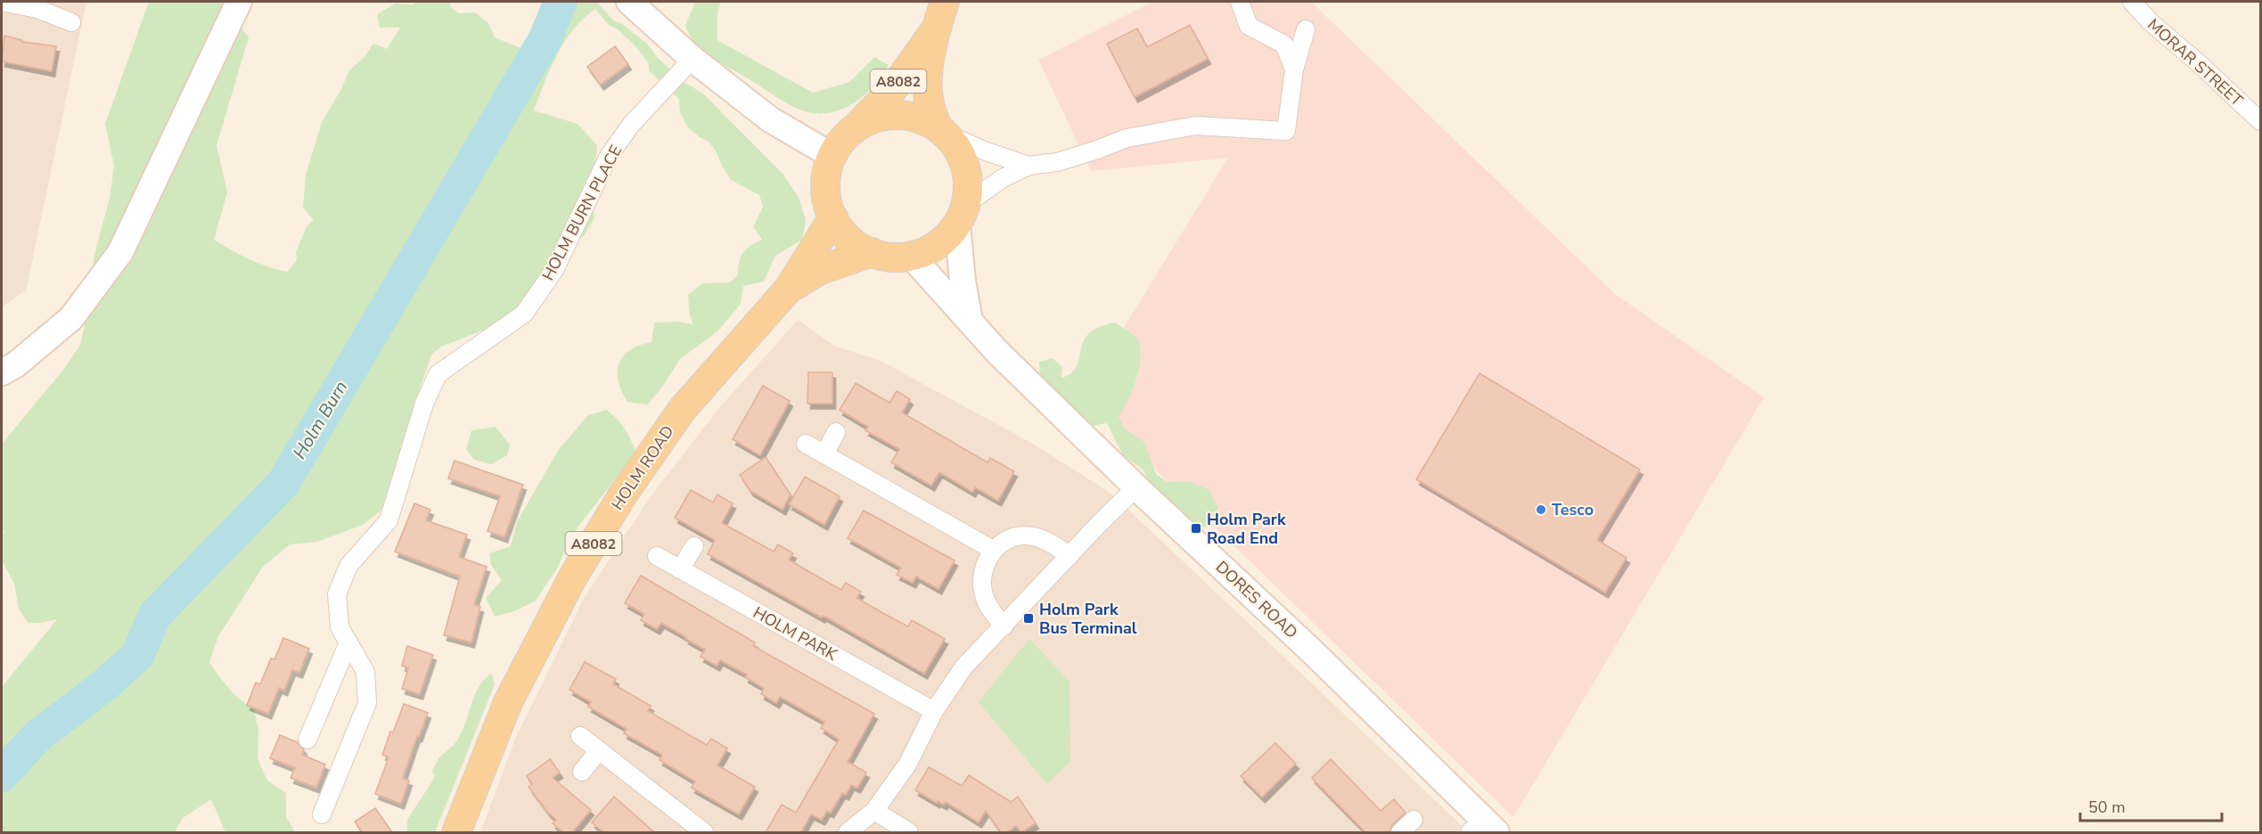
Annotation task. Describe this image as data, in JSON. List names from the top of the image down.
{
  "streets": {
    "main road": ["A8082", "HOLM ROAD", "DORES ROAD"],
    "street": ["MORAR STREET", "HOLM BURN PLACE", "HOLM PARK"]
  },
  "crossings": [
    ["A8082", "HOLM ROAD"],
    ["A8082", "DORES ROAD"],
    ["HOLM ROAD", "DORES ROAD"]
  ],
  "water": ["Holm Burn"],
  "places": {
    "other": ["Tesco"],
    "transit": ["Holm Park Road End", "Holm Park Bus Terminal"]
  },
  "scale_bar": "50 m"
}
